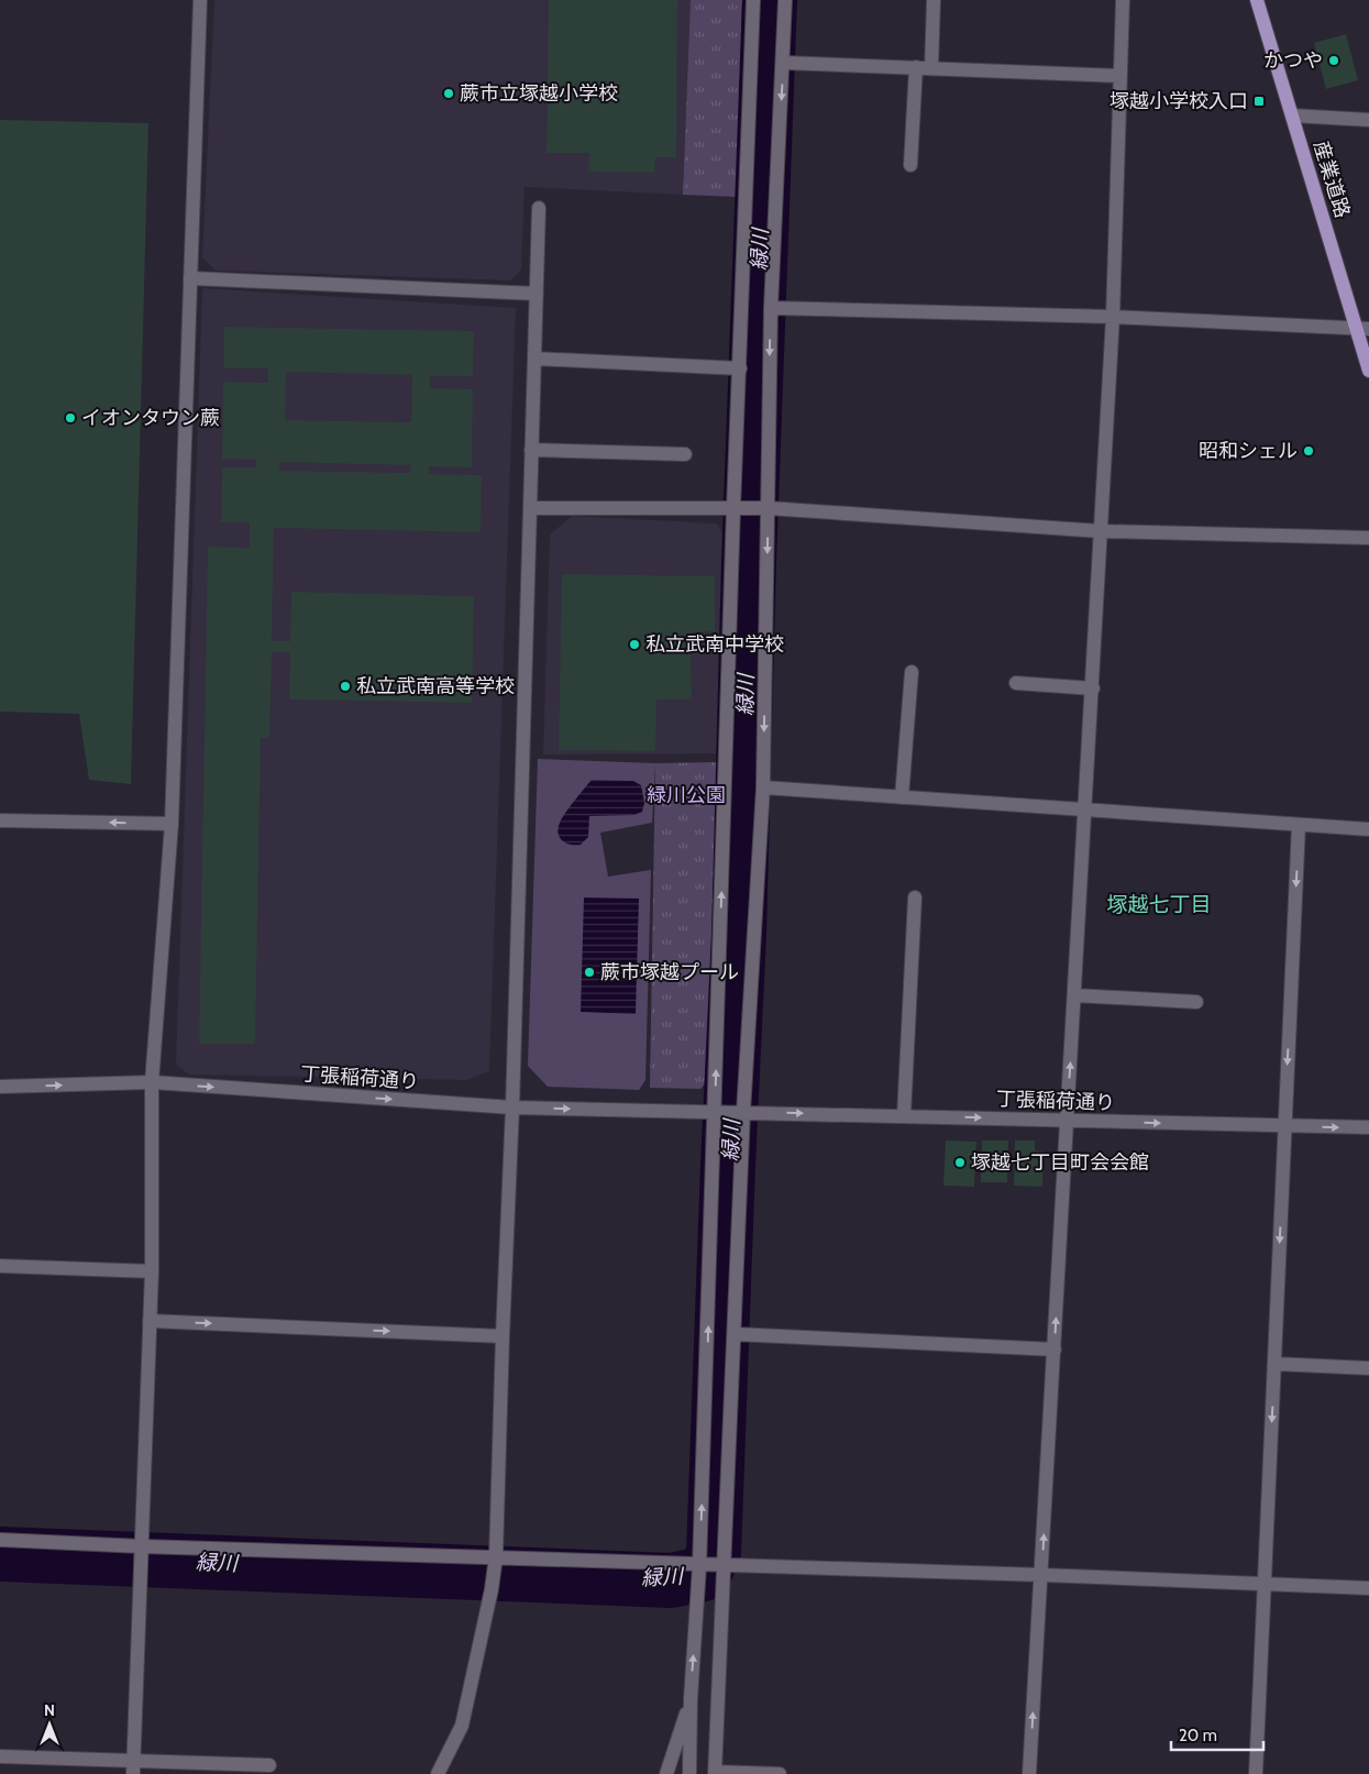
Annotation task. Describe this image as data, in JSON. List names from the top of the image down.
{
  "streets": {
    "main road": ["産業道路"],
    "street": ["丁張稲荷通り"]
  },
  "one_way": ["丁張稲荷通り"],
  "districts": ["塚越七丁目"],
  "water": ["緑川"],
  "parks": ["緑川公園"],
  "places": {
    "other": [
      "かつや",
      "蕨市立塚越小学校",
      "イオンタウン蕨",
      "昭和シェル",
      "私立武南中学校",
      "私立武南高等学校",
      "蕨市塚越プール",
      "塚越七丁目町会会館"
    ],
    "transit": ["塚越小学校入口"]
  },
  "scale_bar": "20 m",
  "north": "top"
}
